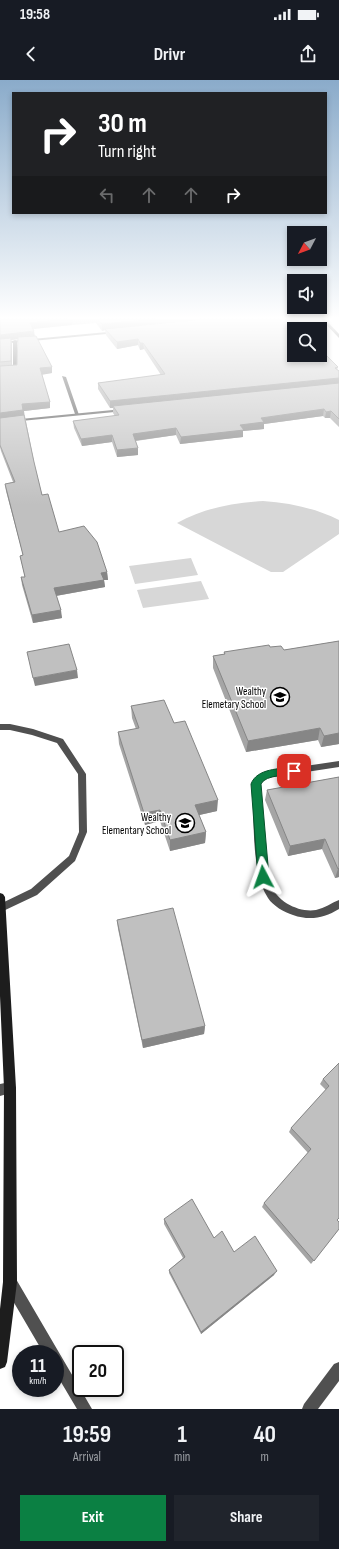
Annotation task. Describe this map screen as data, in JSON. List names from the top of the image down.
{
  "places": {
    "school or university": ["Wealthy Elemetary School", "Wealthy Elementary School"]
  },
  "north": "bottom left",
  "page": {
    "status": "19:58",
    "header": "Drivr",
    "turn": ["30 m", "Turn right"],
    "speed": "11 km/h",
    "limit": "20",
    "eta": [
      "19:59",
      "Arrival",
      "1",
      "min",
      "40",
      "m"
    ],
    "buttons": ["Exit", "Share"]
  }
}
